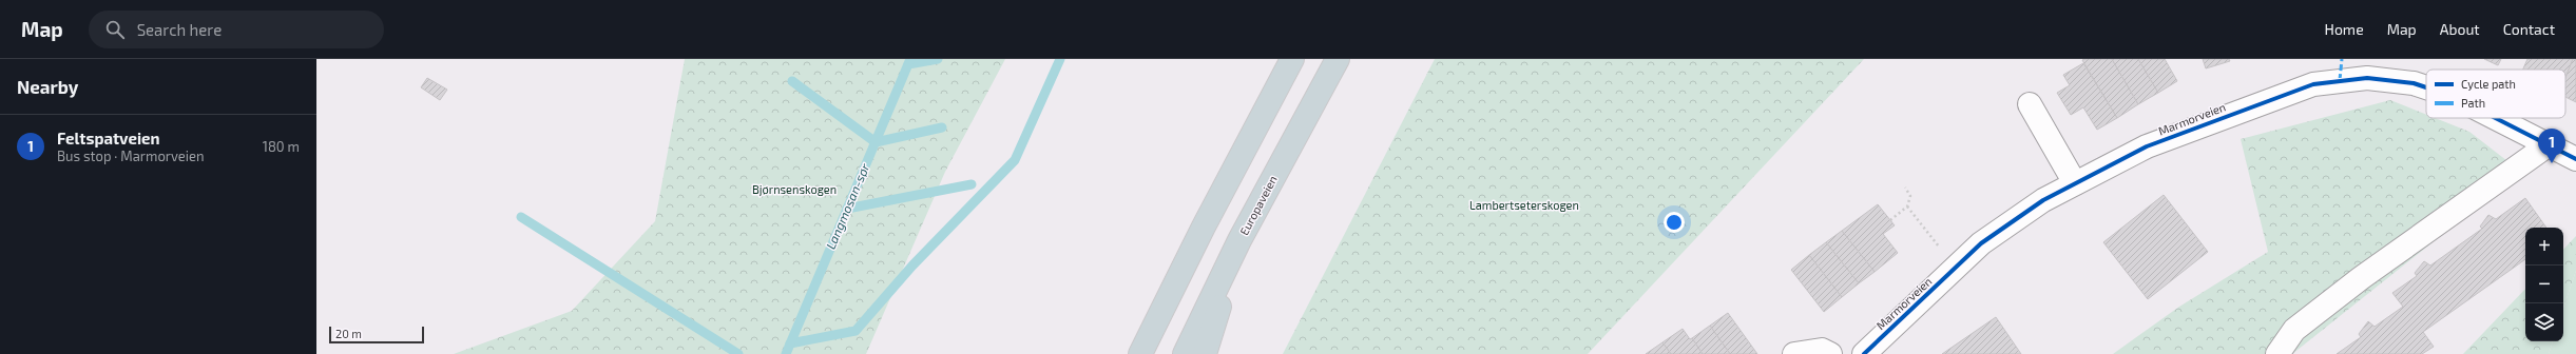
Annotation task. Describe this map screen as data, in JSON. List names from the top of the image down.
{
  "streets": {
    "highway": ["Europaveien"],
    "street": ["Marmorveien"]
  },
  "water": ["Langmosan-sør"],
  "parks": ["Bjørnsenskogen", "Lambertseterskogen"],
  "legend": ["Cycle path", "Path"],
  "scale_bar": "20 m",
  "page": {
    "header": "Map",
    "search": "Search here",
    "nav": [
      "Home",
      "Map",
      "About",
      "Contact"
    ],
    "heading": "Nearby",
    "list": [
      {
        "mark": "1",
        "name": "Feltspatveien",
        "note": "Bus stop · Marmorveien",
        "value": "180 m"
      }
    ],
    "pins": "1",
    "map_buttons": ["+", "−"],
    "scale": "20 m"
  }
}
